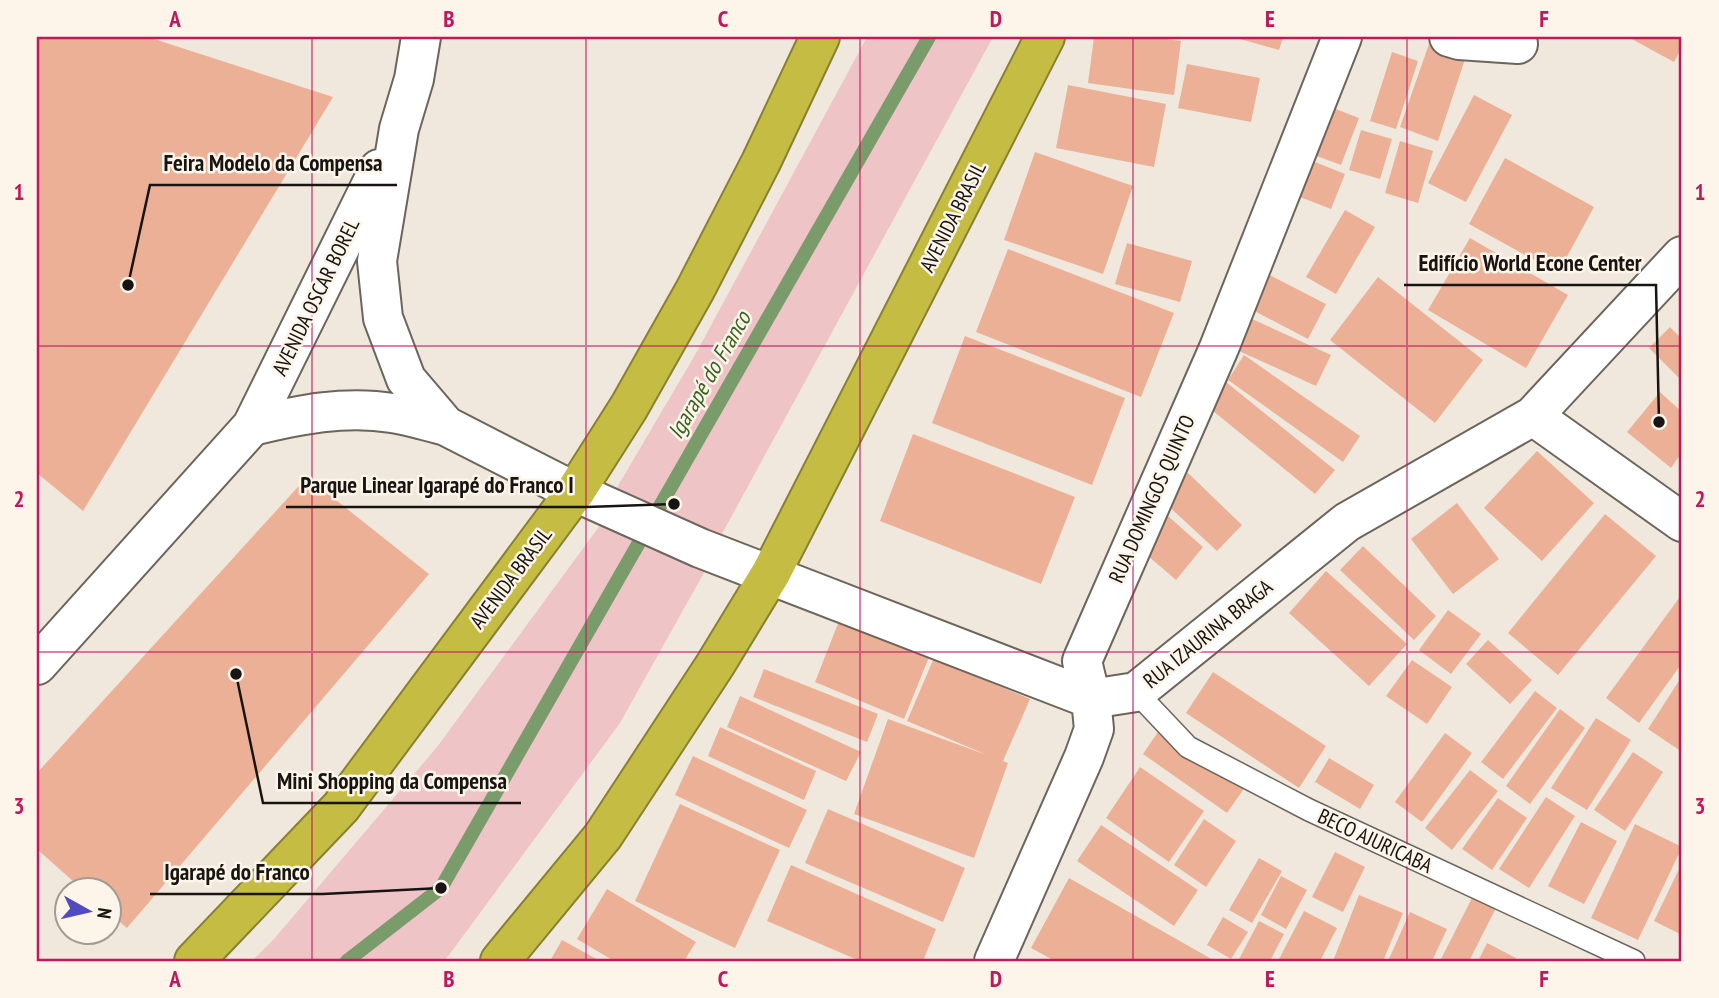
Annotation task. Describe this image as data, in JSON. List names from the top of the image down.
{
  "streets": {
    "highway": ["AVENIDA BRASIL"],
    "street": ["AVENIDA OSCAR BOREL", "RUA DOMINGOS QUINTO", "RUA IZAURINA BRAGA"],
    "lane": ["BECO AJURICABA"]
  },
  "crossings": [
    ["AVENIDA BRASIL", "AVENIDA OSCAR BOREL"],
    ["AVENIDA BRASIL", "RUA IZAURINA BRAGA"],
    ["AVENIDA OSCAR BOREL", "RUA IZAURINA BRAGA"],
    ["RUA DOMINGOS QUINTO", "RUA IZAURINA BRAGA"],
    ["RUA IZAURINA BRAGA", "BECO AJURICABA"]
  ],
  "water": ["Igarapé do Franco"],
  "places": [
    "Feira Modelo da Compensa",
    "Edifício World Econe Center",
    "Parque Linear Igarapé do Franco I",
    "Mini Shopping da Compensa",
    "Igarapé do Franco"
  ],
  "north": "right",
  "grid": {
    "columns": [
      "A",
      "B",
      "C",
      "D",
      "E",
      "F"
    ],
    "rows": ["1", "2", "3"]
  }
}
